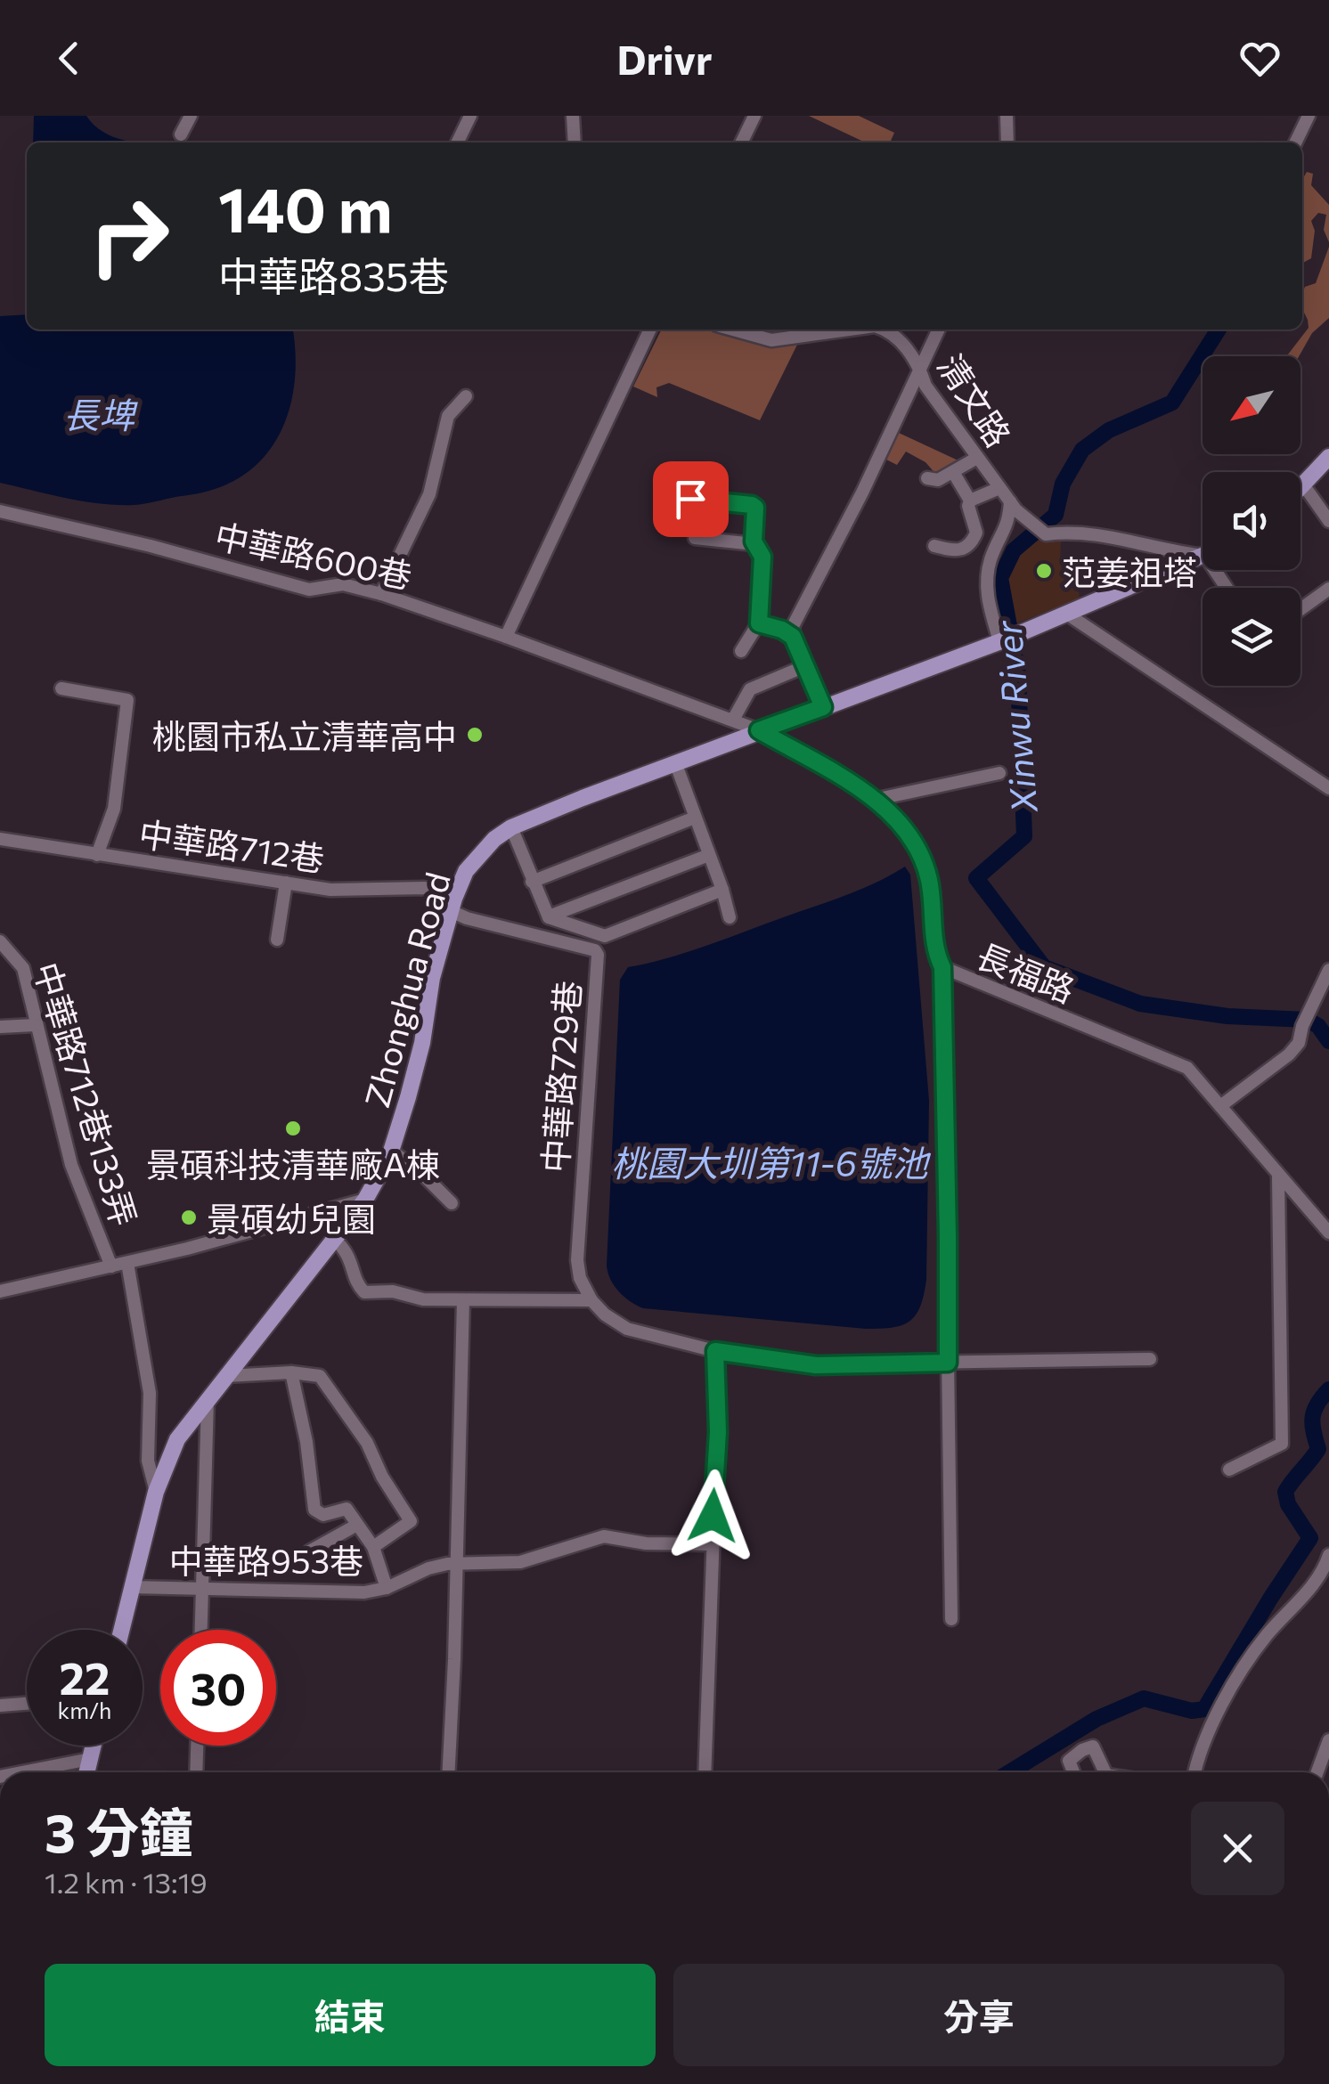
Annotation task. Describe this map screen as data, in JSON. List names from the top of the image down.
{
  "streets": {
    "main road": ["Zhonghua Road"],
    "street": [
      "清文路",
      "中華路600巷",
      "中華路712巷",
      "長福路",
      "中華路729巷",
      "中華路712巷133弄",
      "中華路953巷"
    ]
  },
  "crossings": [
    ["中華路600巷", "長福路"],
    ["中華路600巷", "Zhonghua Road"],
    ["中華路712巷", "Zhonghua Road"],
    ["中華路712巷", "中華路729巷"],
    ["長福路", "Zhonghua Road"],
    ["Zhonghua Road", "中華路729巷"],
    ["Zhonghua Road", "中華路953巷"]
  ],
  "water": ["長埤", "Xinwu River", "桃園大圳第11-6號池"],
  "places": [
    "范姜祖塔",
    "桃園市私立清華高中",
    "景碩科技清華廠A棟",
    "景碩幼兒園"
  ],
  "north": "bottom left",
  "page": {
    "header": "Drivr",
    "turn": ["140 m", "中華路835巷"],
    "speed": "22 km/h",
    "limit": "30",
    "heading": ["3 分鐘", "1.2 km · 13:19"],
    "buttons": ["結束", "分享"]
  }
}
